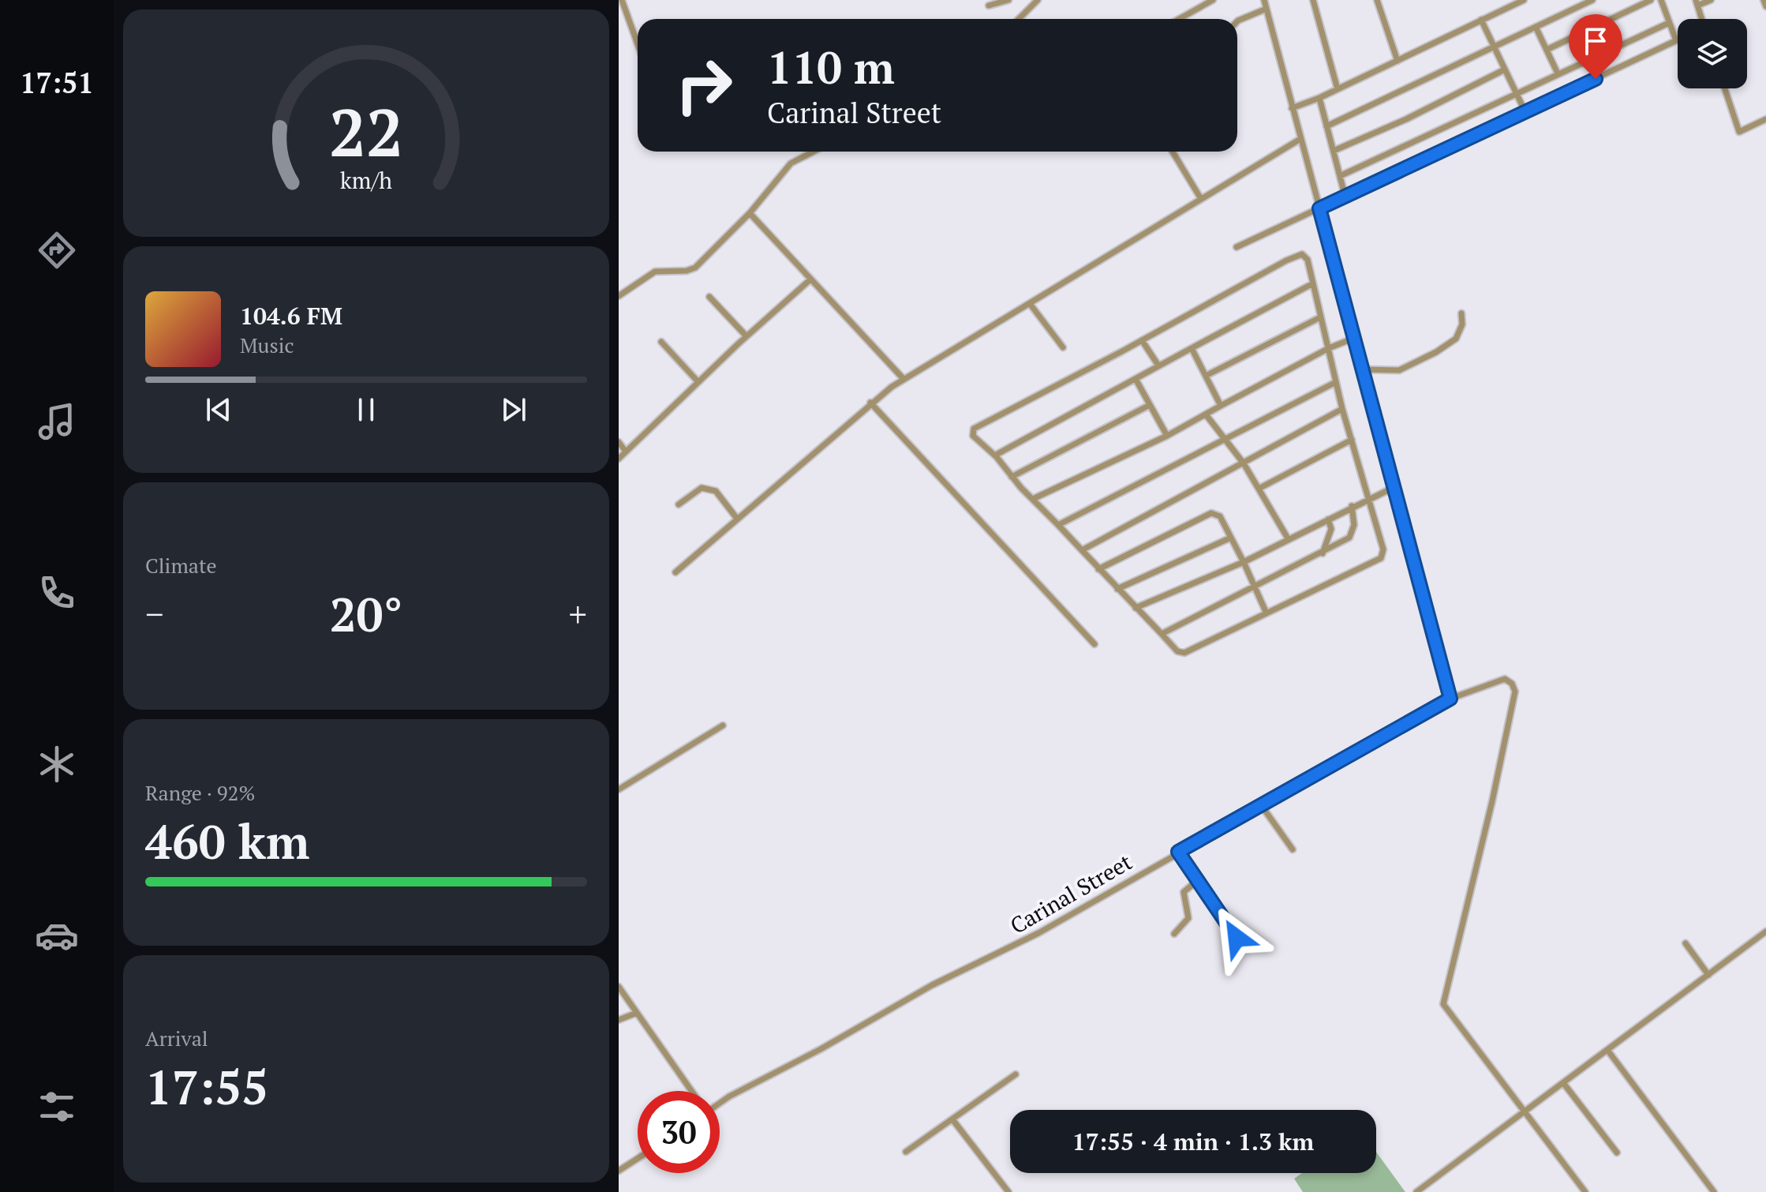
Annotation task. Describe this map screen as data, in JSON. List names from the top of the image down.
{
  "streets": {
    "street": ["Carinal Street"]
  },
  "page": {
    "tabs": "17:51",
    "turn": ["110 m", "Carinal Street"],
    "song": ["104.6 FM", "Music"],
    "tile": [
      "Climate",
      ["Range · 92%", "460 km"],
      ["Arrival", "17:55"]
    ],
    "heat": ["−", "20°", "+"],
    "limit": "30",
    "trip": "17:55 · 4 min · 1.3 km",
    "gauge": ["22", "km/h"]
  }
}
